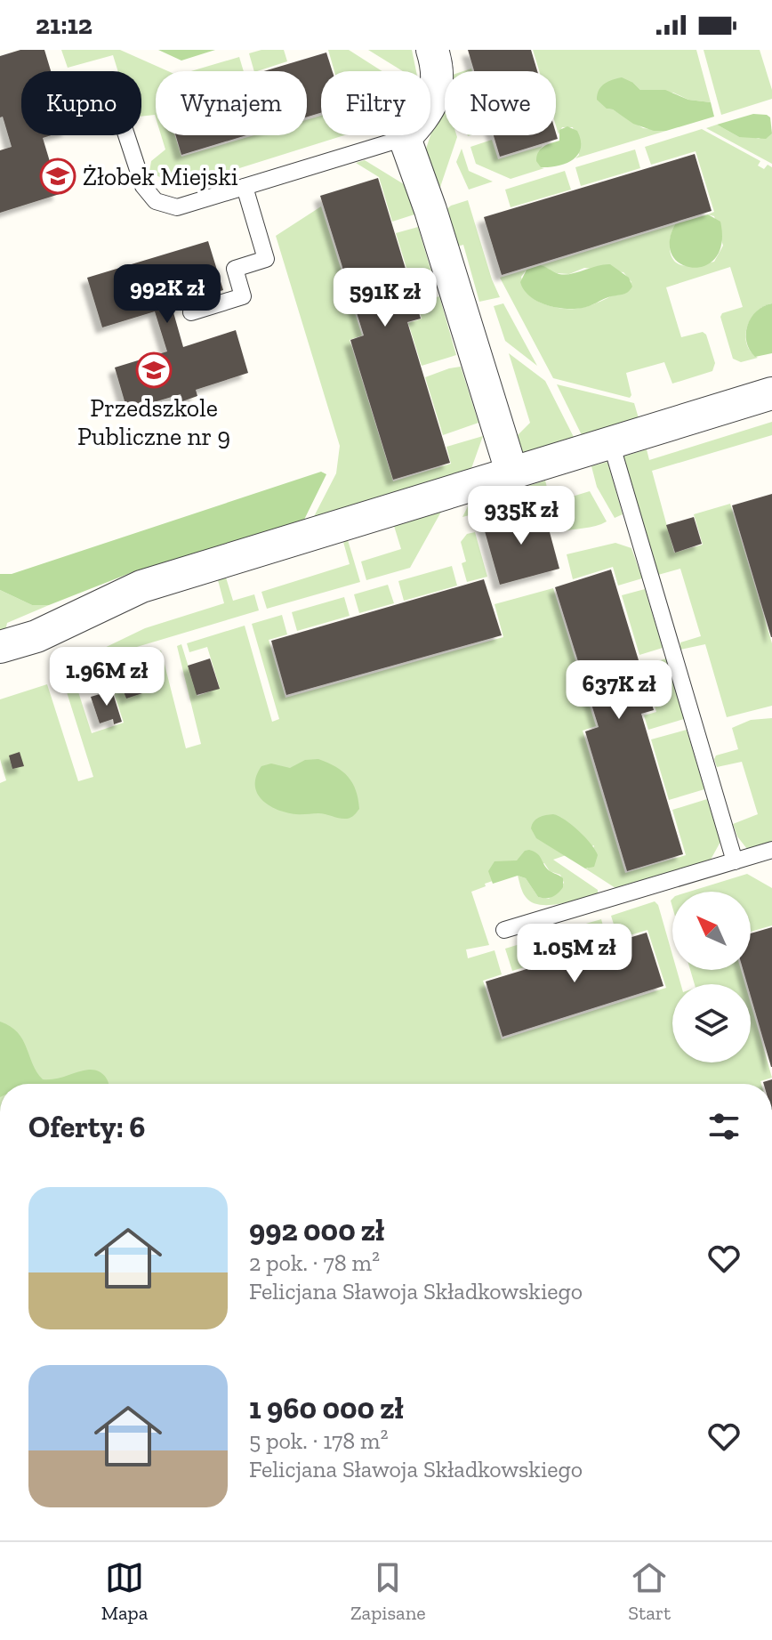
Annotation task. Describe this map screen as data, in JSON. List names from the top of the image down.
{
  "places": {
    "school or university": ["Żłobek Miejski", "Przedszkole Publiczne nr 9"]
  },
  "north": "top left",
  "page": {
    "status": "21:12",
    "chip": [
      "Kupno",
      "Wynajem",
      "Filtry",
      "Nowe"
    ],
    "price": [
      "992K zł",
      "591K zł",
      "935K zł",
      "1.96M zł",
      "637K zł",
      "1.05M zł"
    ],
    "heading": "Oferty: 6",
    "list": [
      {
        "name": "992 000 zł",
        "note": "2 pok. · 78 m² · Felicjana Sławoja Składkowskiego"
      },
      {
        "name": "1 960 000 zł",
        "note": "5 pok. · 178 m² · Felicjana Sławoja Składkowskiego"
      }
    ],
    "tabs": ["Mapa", "Zapisane", "Start"]
  }
}
